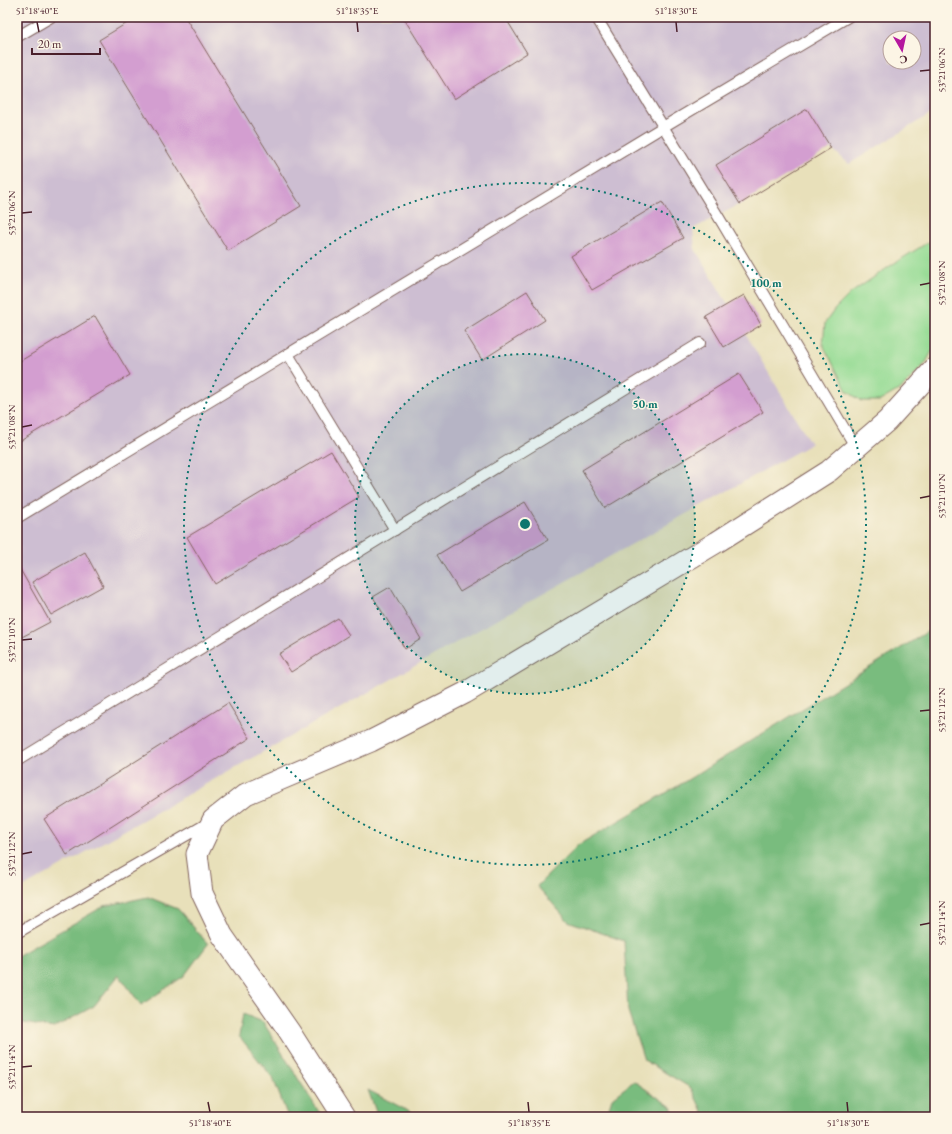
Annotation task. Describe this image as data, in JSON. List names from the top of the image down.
{
  "scale_bar": "20 m",
  "north": "bottom",
  "coordinates": [
    "51°18'40\"E",
    "51°18'35\"E",
    "51°18'30\"E",
    "53°21'06\"N",
    "53°21'08\"N",
    "53°21'10\"N",
    "53°21'12\"N",
    "53°21'14\"N"
  ],
  "rings": ["100 m", "50 m"]
}
